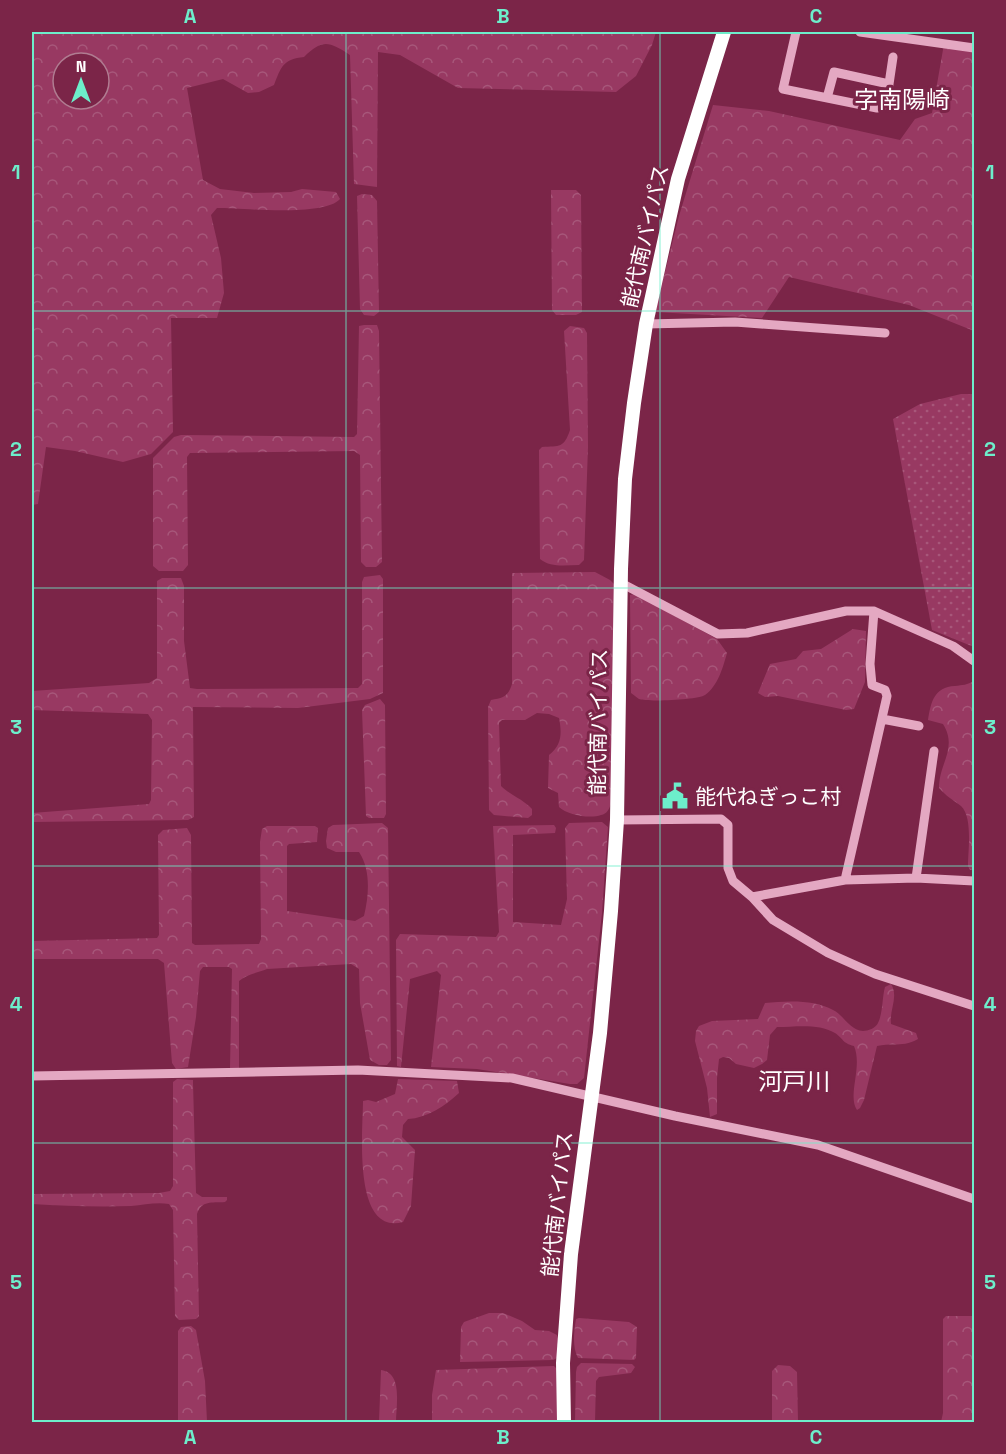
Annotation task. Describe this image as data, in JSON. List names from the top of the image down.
{
  "streets": {
    "highway": ["能代南バイパス"]
  },
  "districts": ["字南陽崎", "河戸川"],
  "places": {
    "public building": ["能代ねぎっこ村"]
  },
  "north": "top",
  "grid": {
    "columns": ["A", "B", "C"],
    "rows": [
      "1",
      "2",
      "3",
      "4",
      "5"
    ]
  }
}
